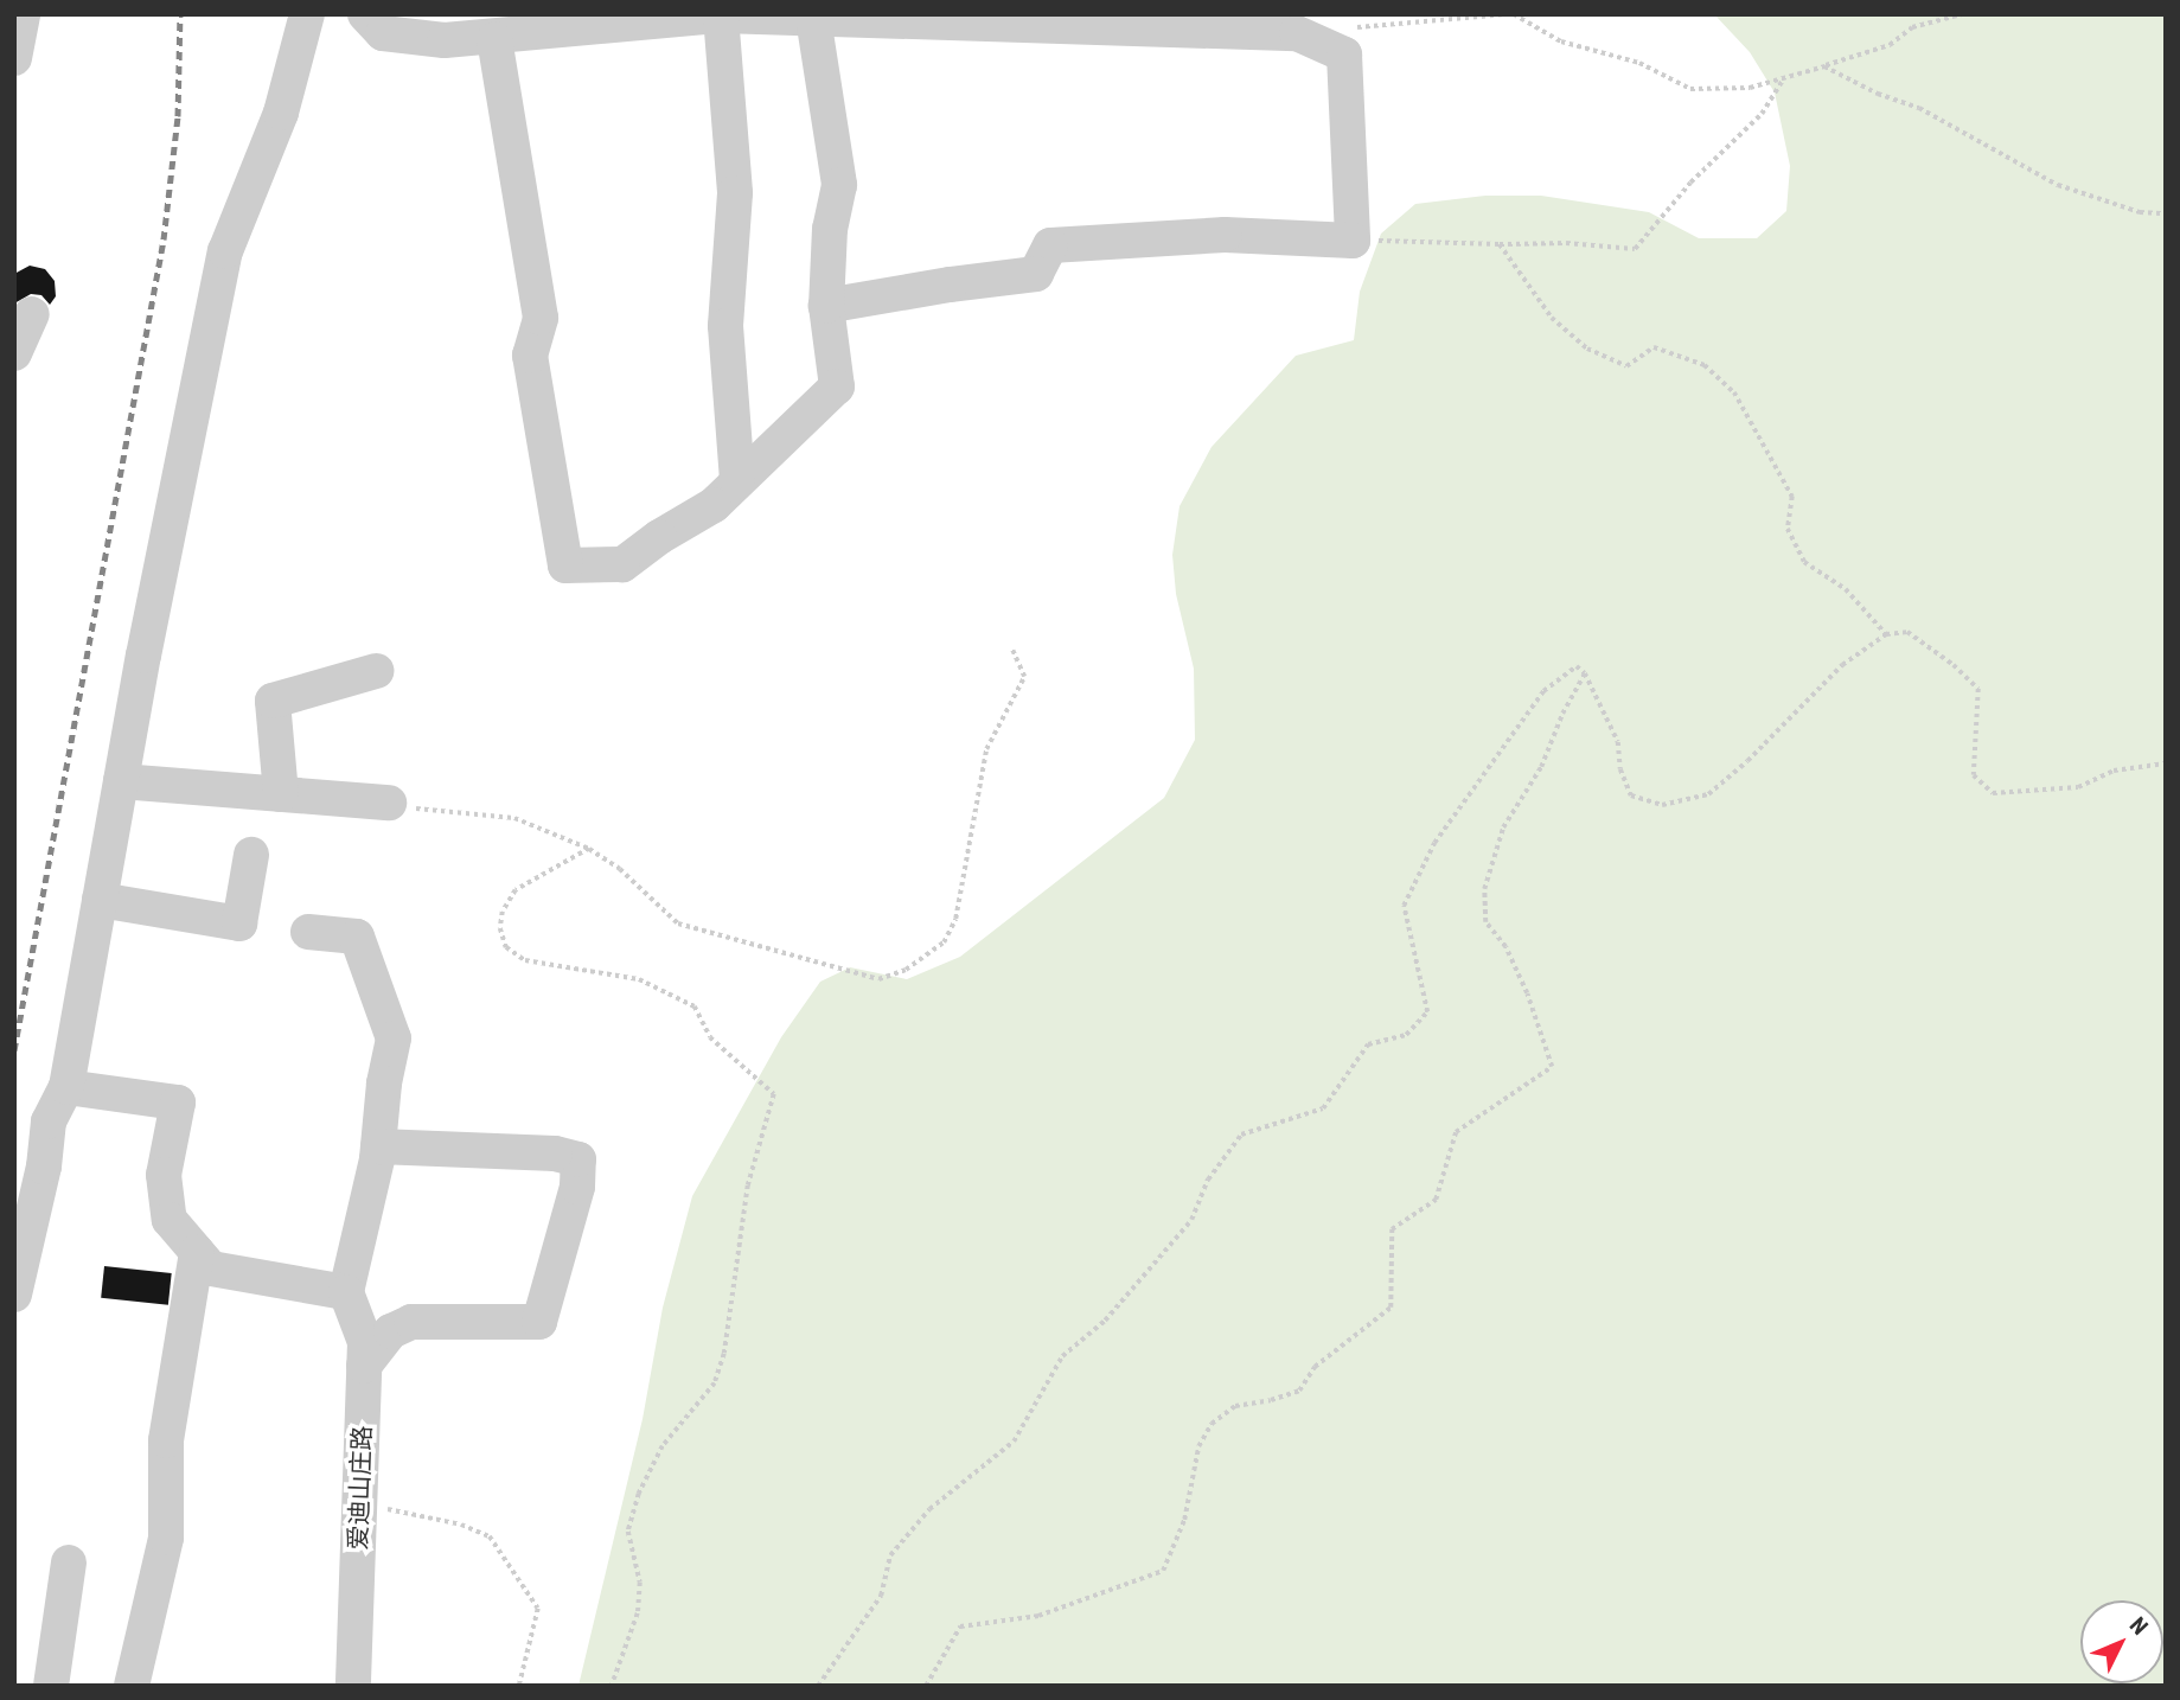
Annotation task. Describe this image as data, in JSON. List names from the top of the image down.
{
  "streets": {
    "street": ["爱迪山庄路"]
  },
  "north": "top right"
}
